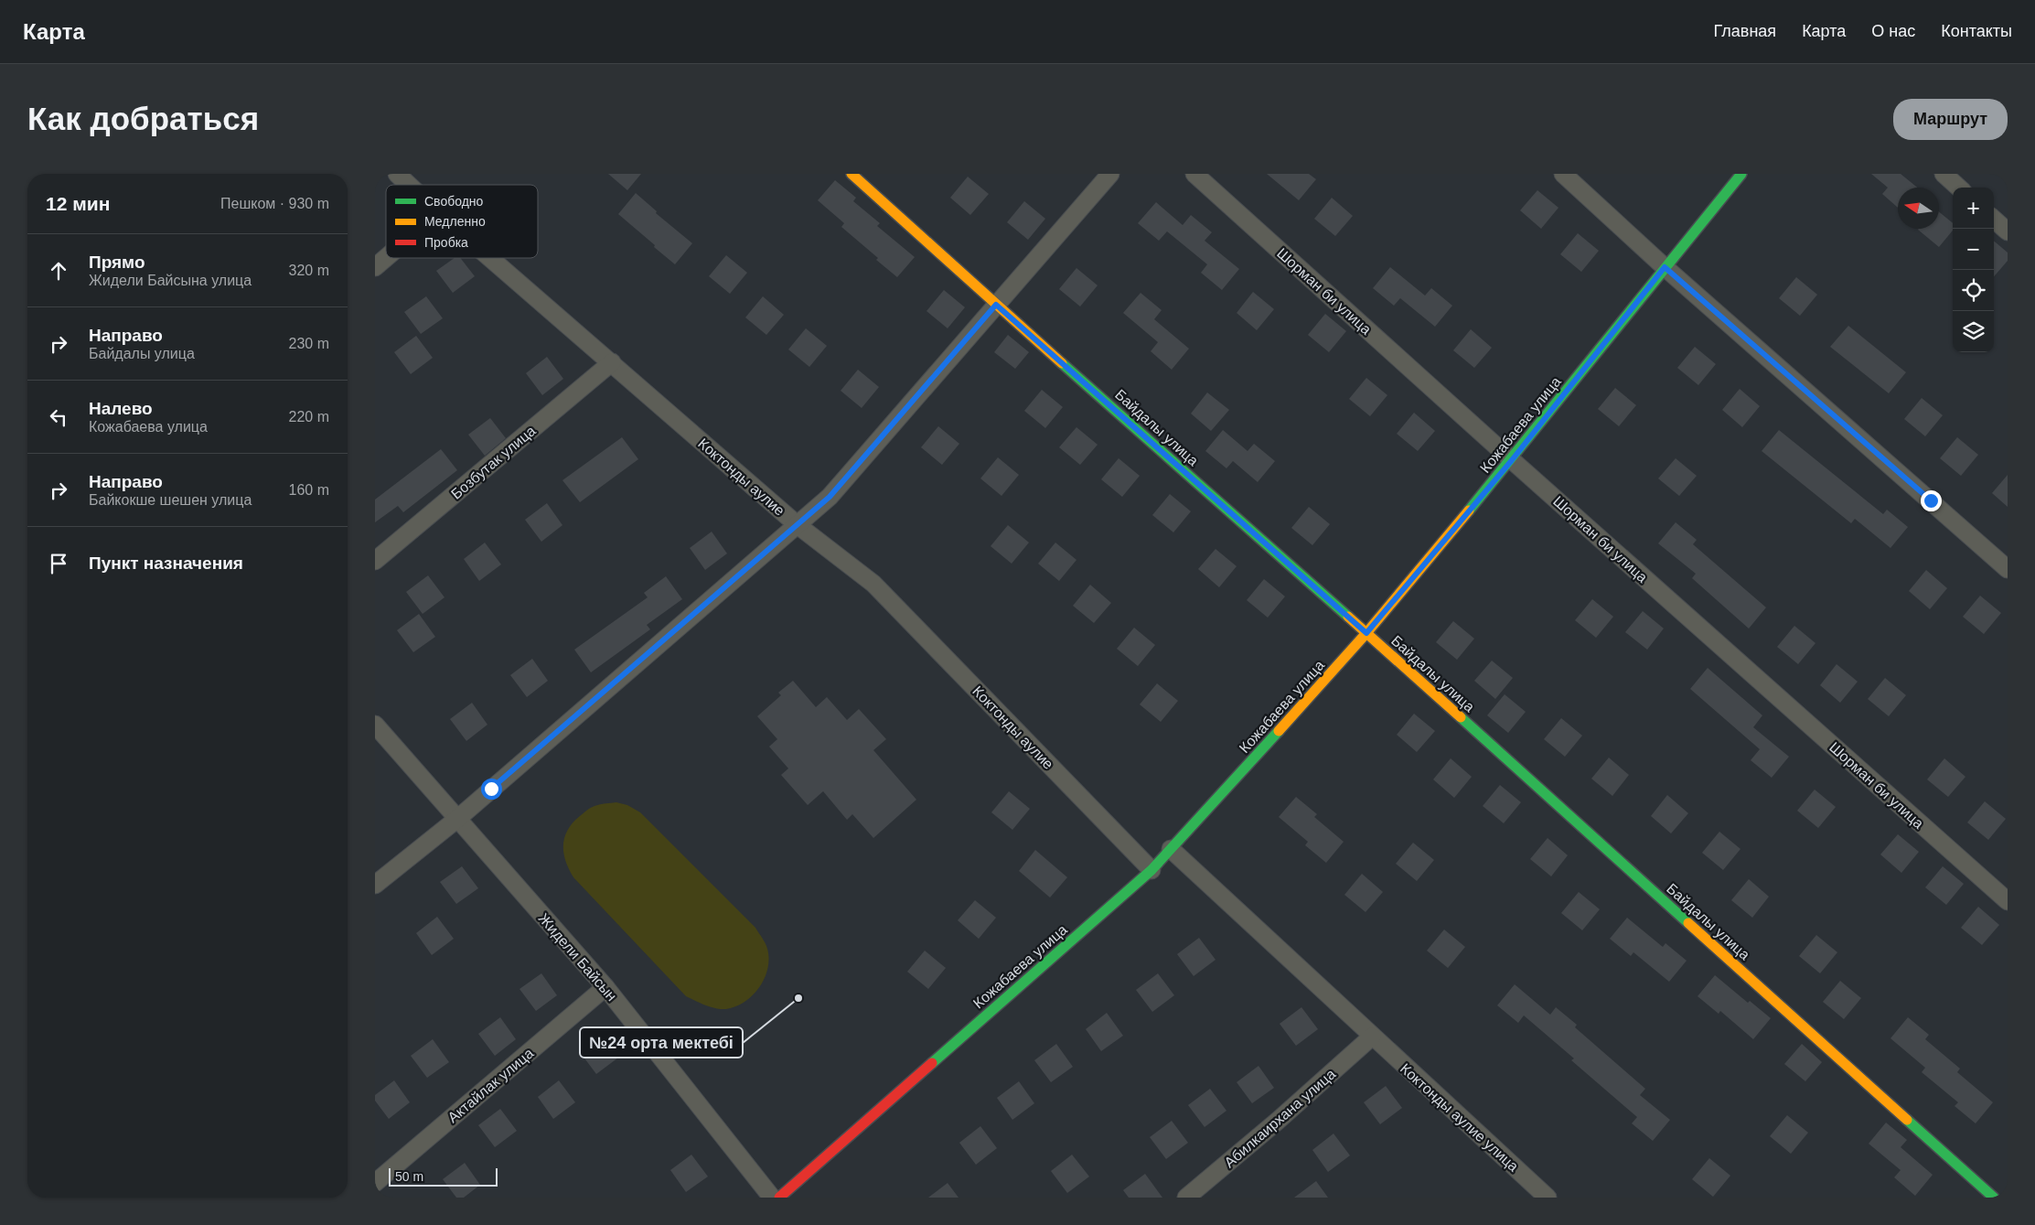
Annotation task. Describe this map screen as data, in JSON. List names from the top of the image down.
{
  "streets": {
    "street": [
      "Шорман би улица",
      "Кожабаева улица",
      "Байдалы улица",
      "Бозбутак улица",
      "Коктонды аулие",
      "Жидели Байсын",
      "Актайлак улица",
      "Коктонды аулие улица",
      "Абилкаирхана улица"
    ]
  },
  "crossings": [
    ["Шорман би улица", "Кожабаева улица"],
    ["Кожабаева улица", "Байдалы улица"],
    ["Кожабаева улица", "Коктонды аулие"],
    ["Кожабаева улица", "Коктонды аулие улица"],
    ["Бозбутак улица", "Коктонды аулие"],
    ["Жидели Байсын", "Актайлак улица"],
    ["Коктонды аулие улица", "Абилкаирхана улица"]
  ],
  "places": ["№24 орта мектебі"],
  "legend": ["Свободно", "Медленно", "Пробка"],
  "scale_bar": "50 m",
  "north": "left",
  "page": {
    "header": "Карта",
    "nav": [
      "Главная",
      "Карта",
      "О нас",
      "Контакты"
    ],
    "buttons": "Маршрут",
    "title": "Как добраться",
    "heading": ["12 мин", "Пешком · 930 m"],
    "map_buttons": ["+", "−"],
    "list": [
      ["Прямо", "Жидели Байсына улица", "320 m"],
      ["Направо", "Байдалы улица", "230 m"],
      ["Налево", "Кожабаева улица", "220 m"],
      ["Направо", "Байкокше шешен улица", "160 m"],
      "Пункт назначения"
    ],
    "scale": "50 m"
  }
}
